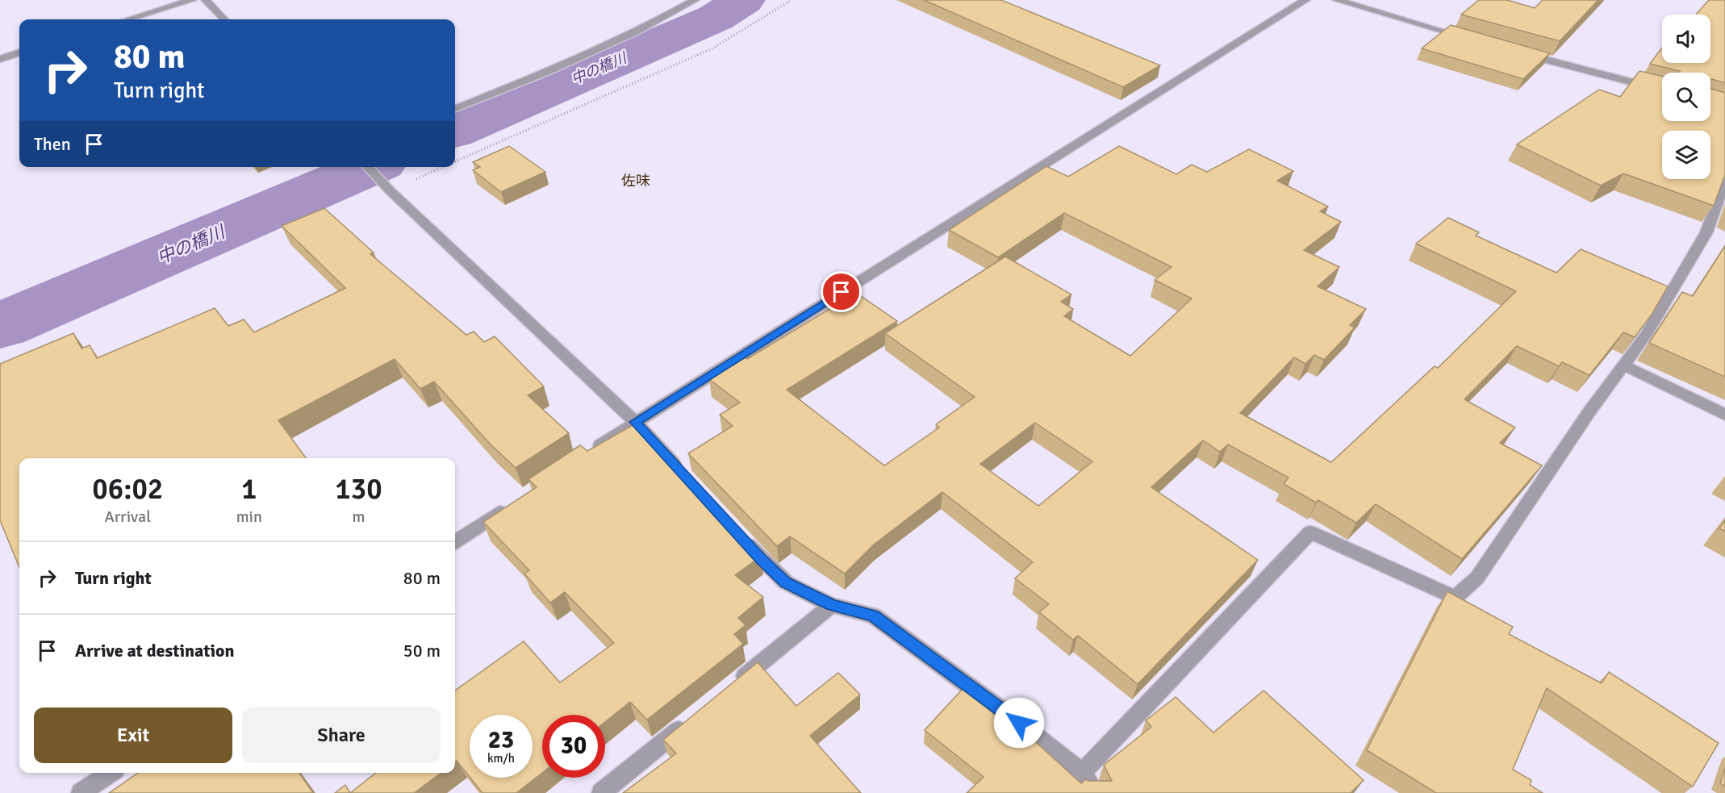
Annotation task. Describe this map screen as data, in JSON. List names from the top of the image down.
{
  "districts": ["佐味"],
  "water": ["中の橋川"],
  "page": {
    "turn": ["80 m", "Turn right"],
    "then": "Then",
    "eta": [
      "06:02",
      "Arrival",
      "1",
      "min",
      "130",
      "m"
    ],
    "list": [
      {
        "name": "Turn right",
        "value": "80 m"
      },
      {
        "name": "Arrive at destination",
        "value": "50 m"
      }
    ],
    "buttons": ["Exit", "Share"],
    "speed": "23 km/h",
    "limit": "30"
  }
}
